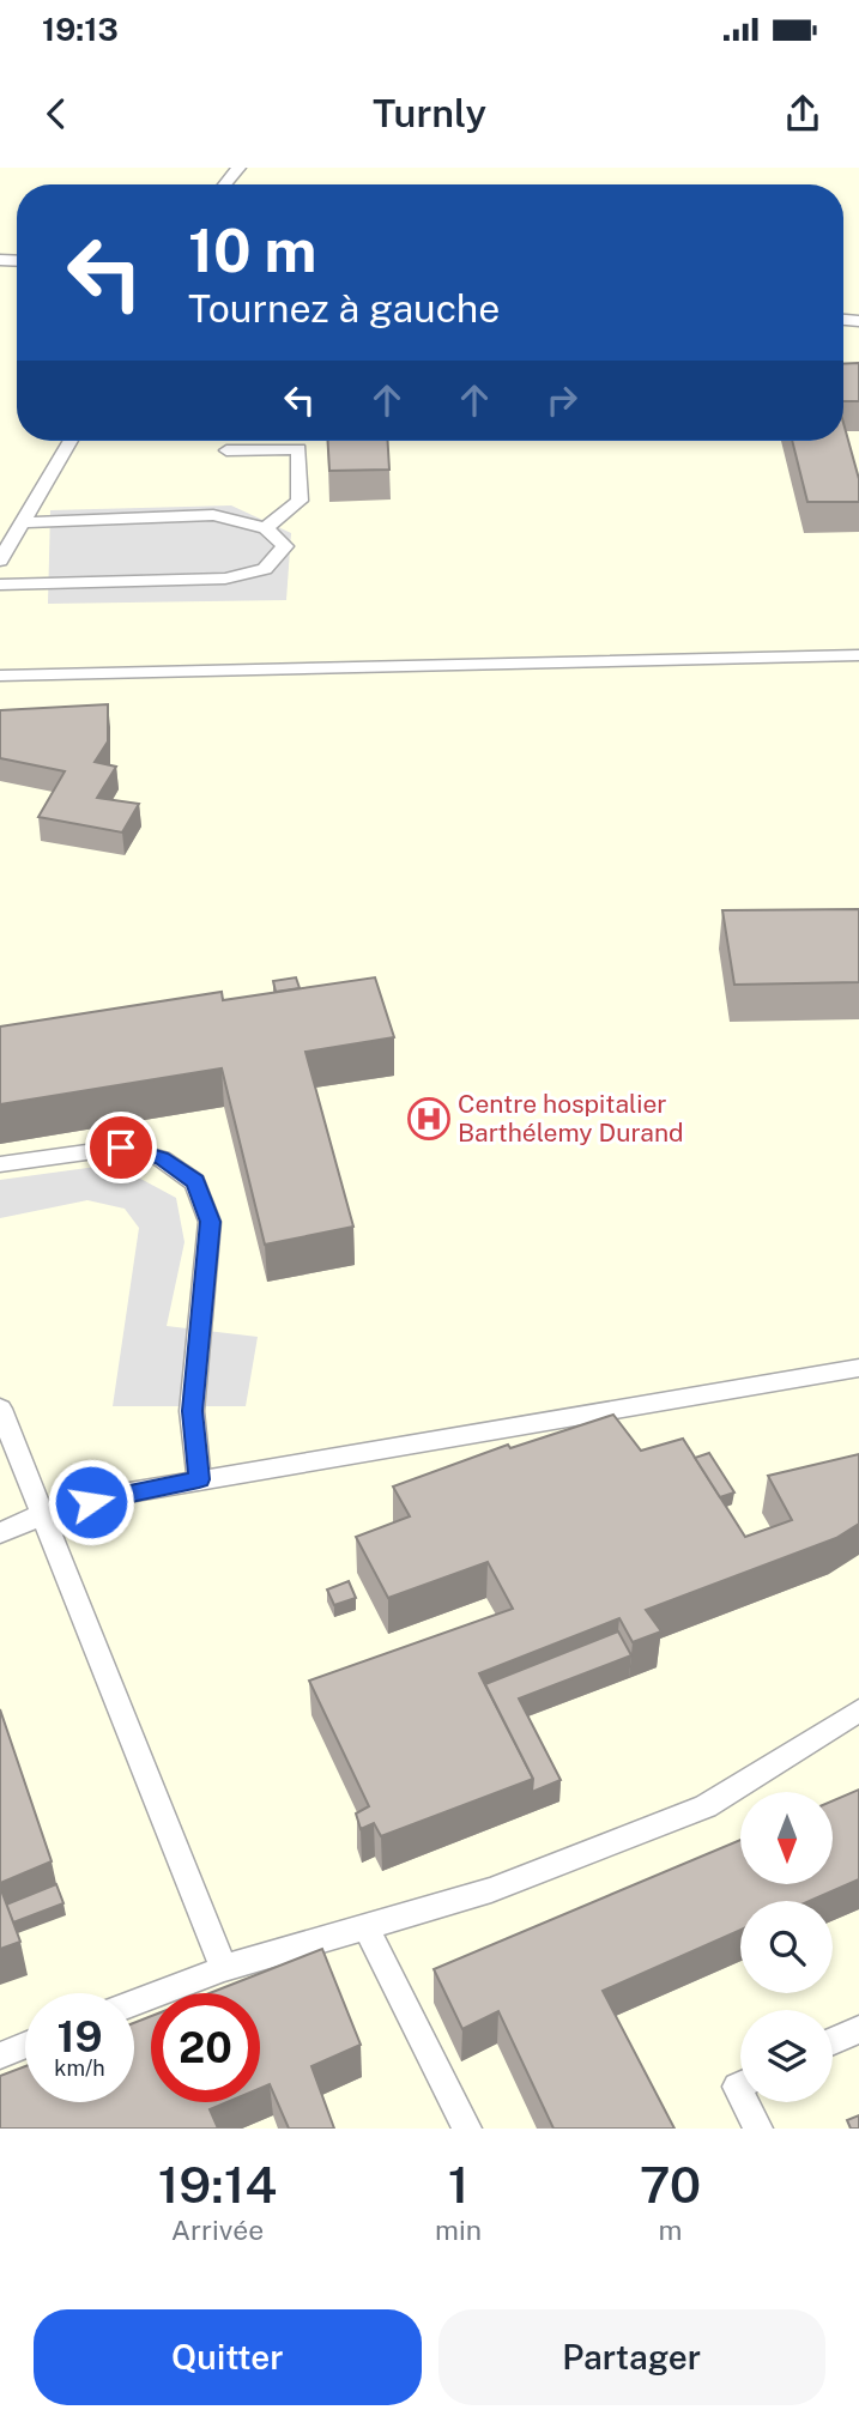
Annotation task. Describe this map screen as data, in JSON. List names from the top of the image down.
{
  "places": {
    "hospital": ["Centre hospitalier Barthélemy Durand"]
  },
  "north": "bottom",
  "page": {
    "status": "19:13",
    "header": "Turnly",
    "turn": ["10 m", "Tournez à gauche"],
    "speed": "19 km/h",
    "limit": "20",
    "eta": [
      "19:14",
      "Arrivée",
      "1",
      "min",
      "70",
      "m"
    ],
    "buttons": ["Quitter", "Partager"]
  }
}
